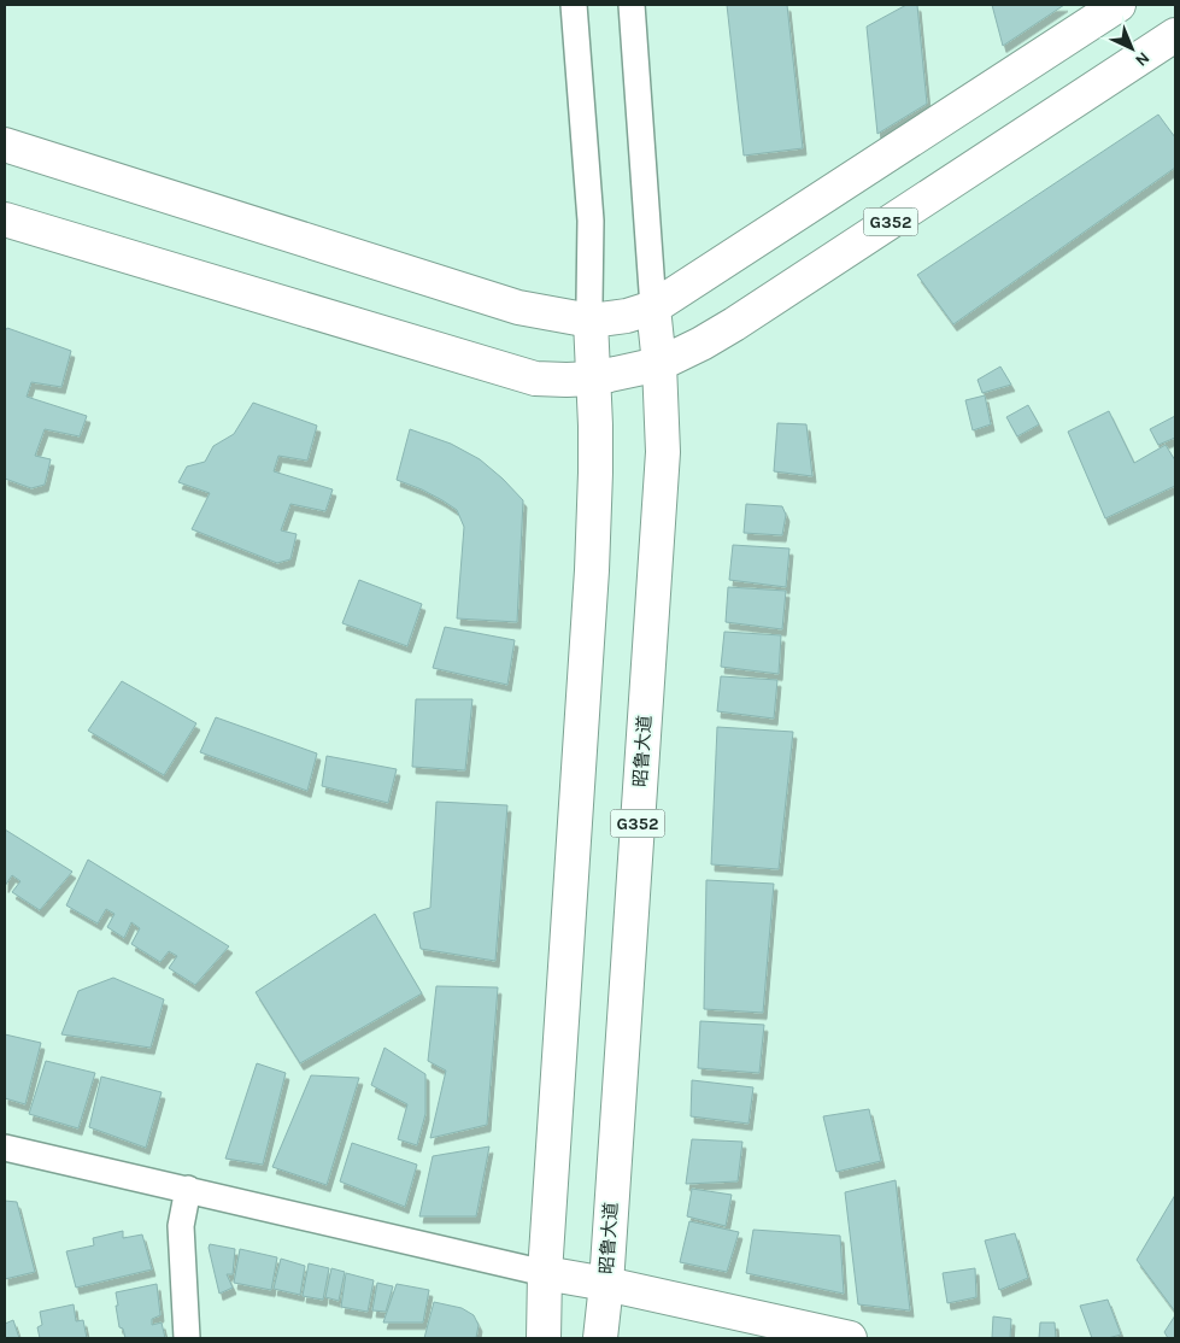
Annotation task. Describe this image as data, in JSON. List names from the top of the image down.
{
  "streets": {
    "main road": ["G352", "昭鲁大道"]
  },
  "crossings": [
    ["G352", "昭鲁大道"]
  ],
  "north": "bottom right"
}
